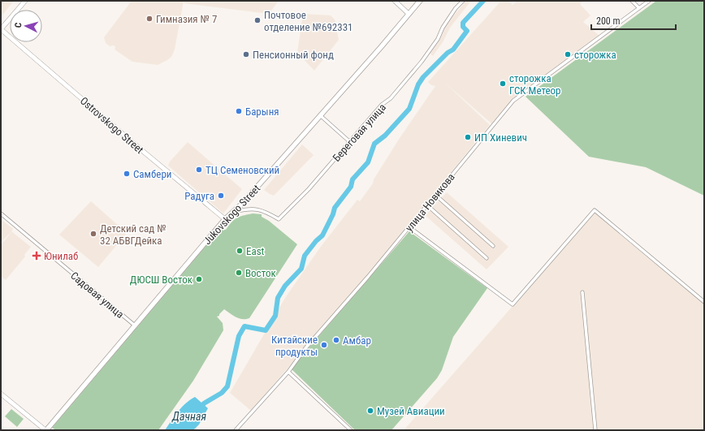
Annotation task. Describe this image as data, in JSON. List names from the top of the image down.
{
  "streets": {
    "main road": ["Ostrovskogo Street", "Jukovskogo Street"],
    "street": ["Береговая улица", "улица Новикова", "Садовая улица"]
  },
  "crossings": [
    ["Ostrovskogo Street", "Jukovskogo Street"],
    ["Береговая улица", "Jukovskogo Street"],
    ["Jukovskogo Street", "Садовая улица"]
  ],
  "water": ["Дачная"],
  "places": {
    "other": [
      "Гимназия № 7",
      "Почтовое отделение №692331",
      "Пенсионный фонд",
      "сторожка",
      "сторожка ГСК Метеор",
      "Барыня",
      "ИП Хиневич",
      "ТЦ Семеновский",
      "Самбери",
      "Радуга",
      "Детский сад № 32 АБВГДейка",
      "East",
      "Восток",
      "ДЮСШ Восток",
      "Амбар",
      "Китайские продукты",
      "Музей Авиации"
    ],
    "health": ["Юнилаб"]
  },
  "scale_bar": "200 m",
  "north": "left"
}
